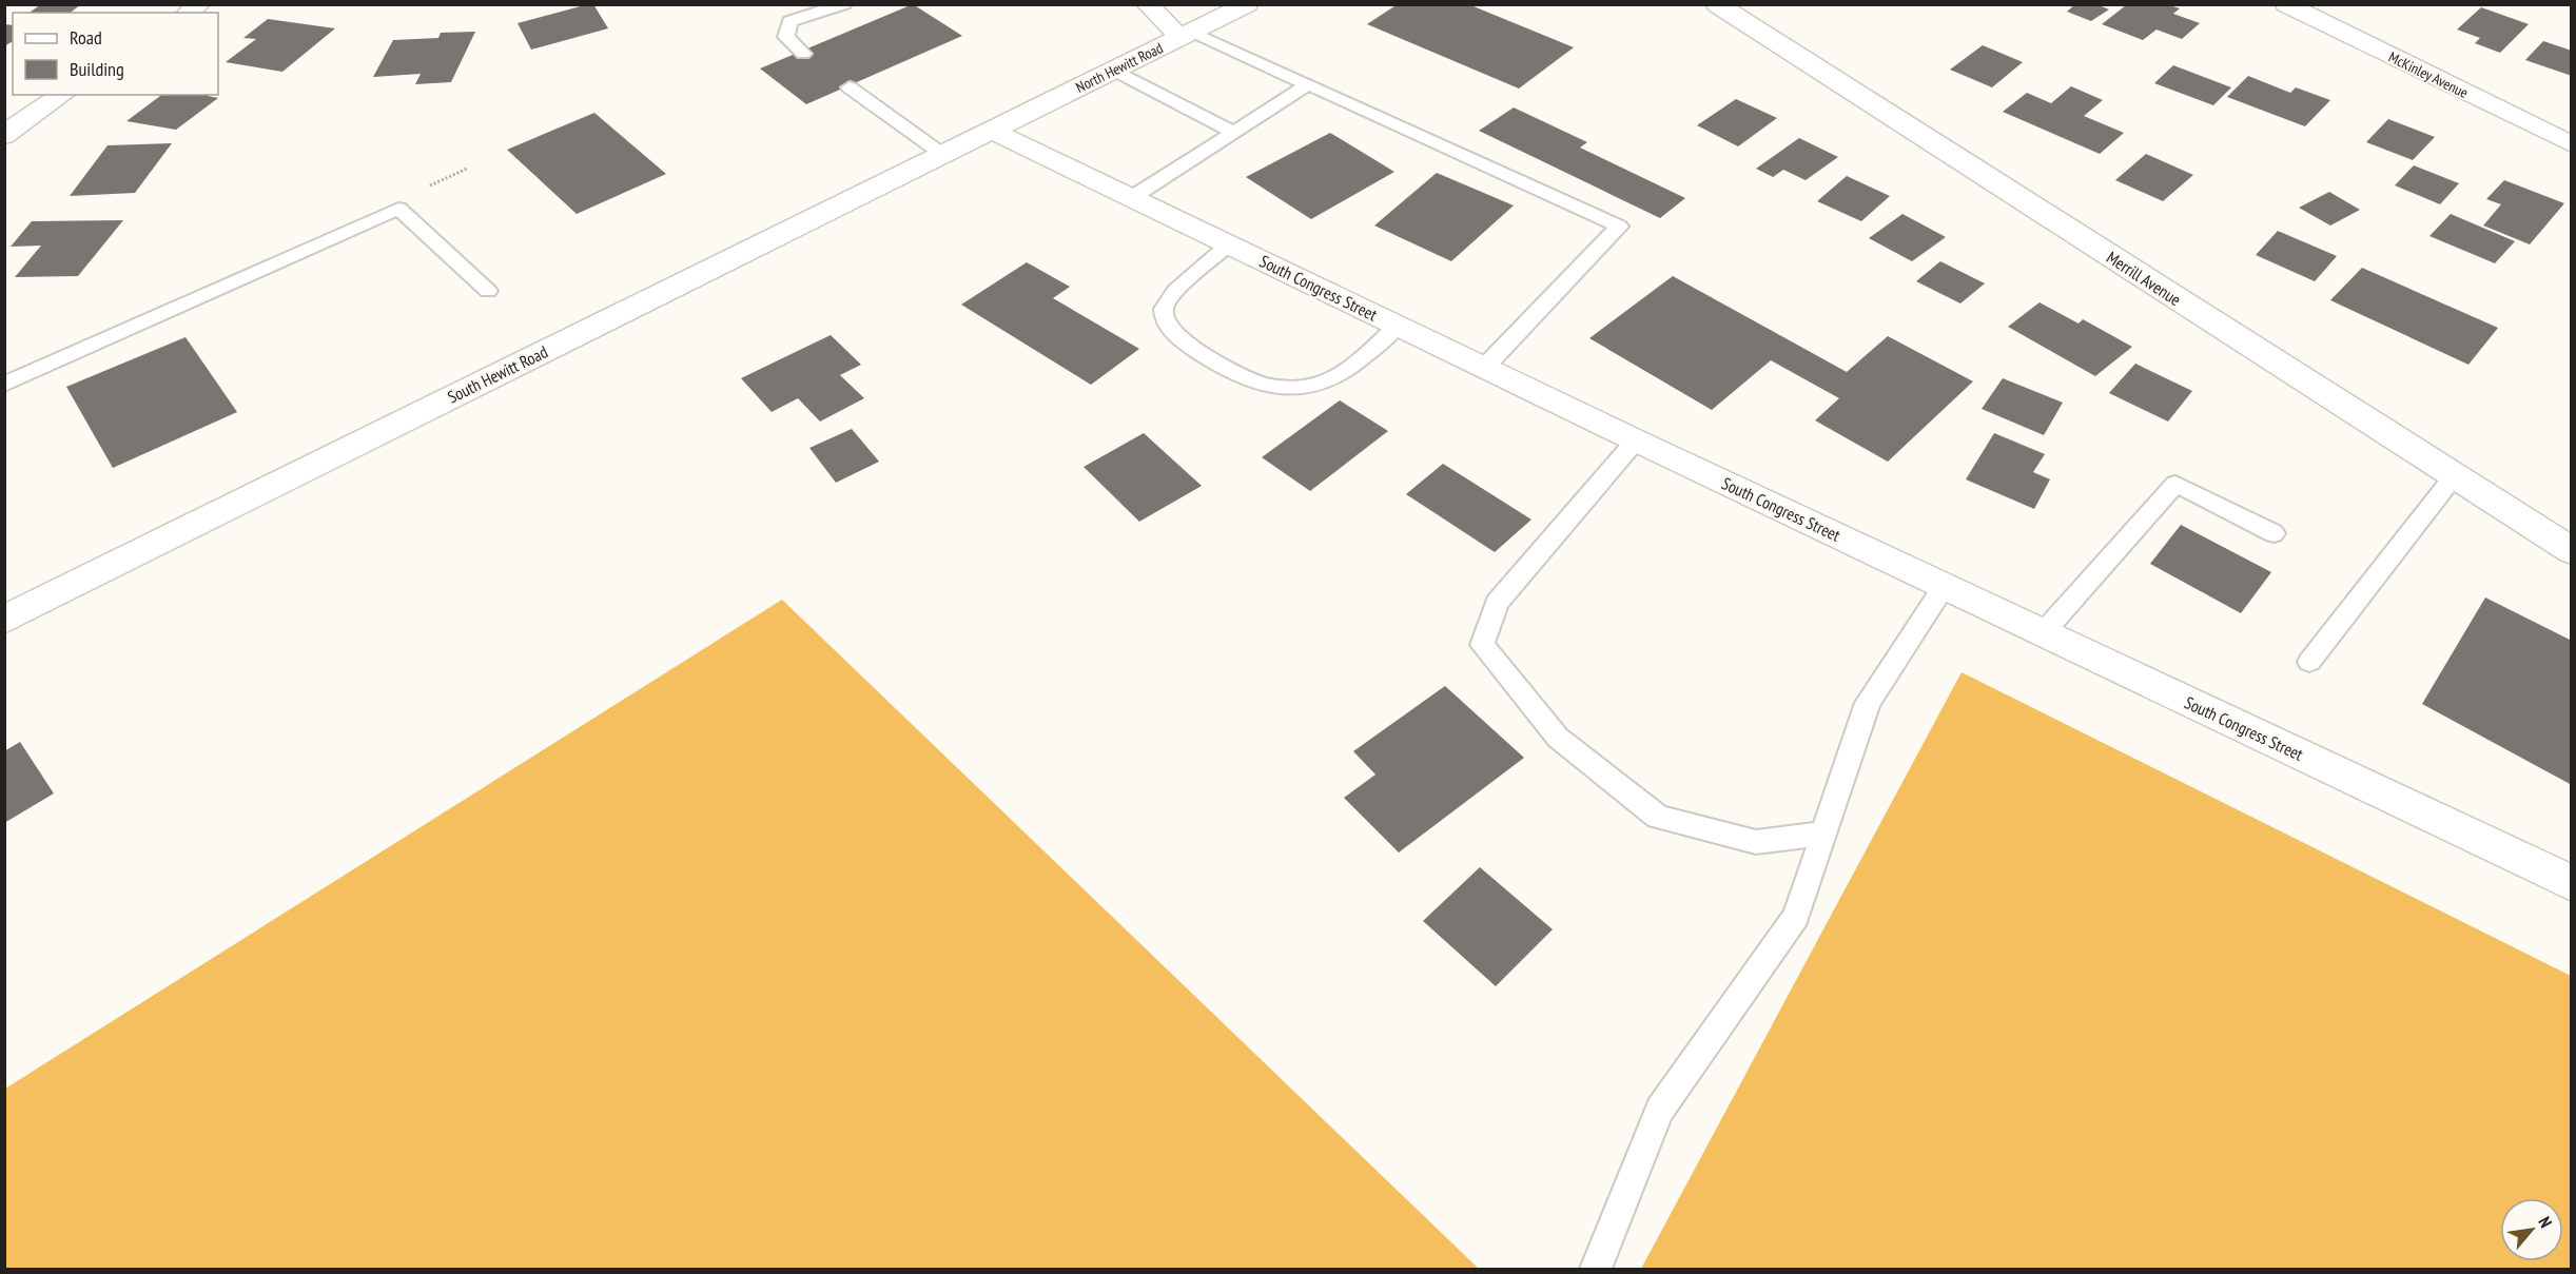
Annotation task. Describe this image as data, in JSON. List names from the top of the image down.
{
  "streets": {
    "street": [
      "North Hewitt Road",
      "McKinley Avenue",
      "Merrill Avenue",
      "South Congress Street",
      "South Hewitt Road"
    ]
  },
  "crossings": [
    ["North Hewitt Road", "South Congress Street"],
    ["North Hewitt Road", "South Hewitt Road"],
    ["South Congress Street", "South Hewitt Road"]
  ],
  "legend": ["Road", "Building"],
  "north": "top right"
}
